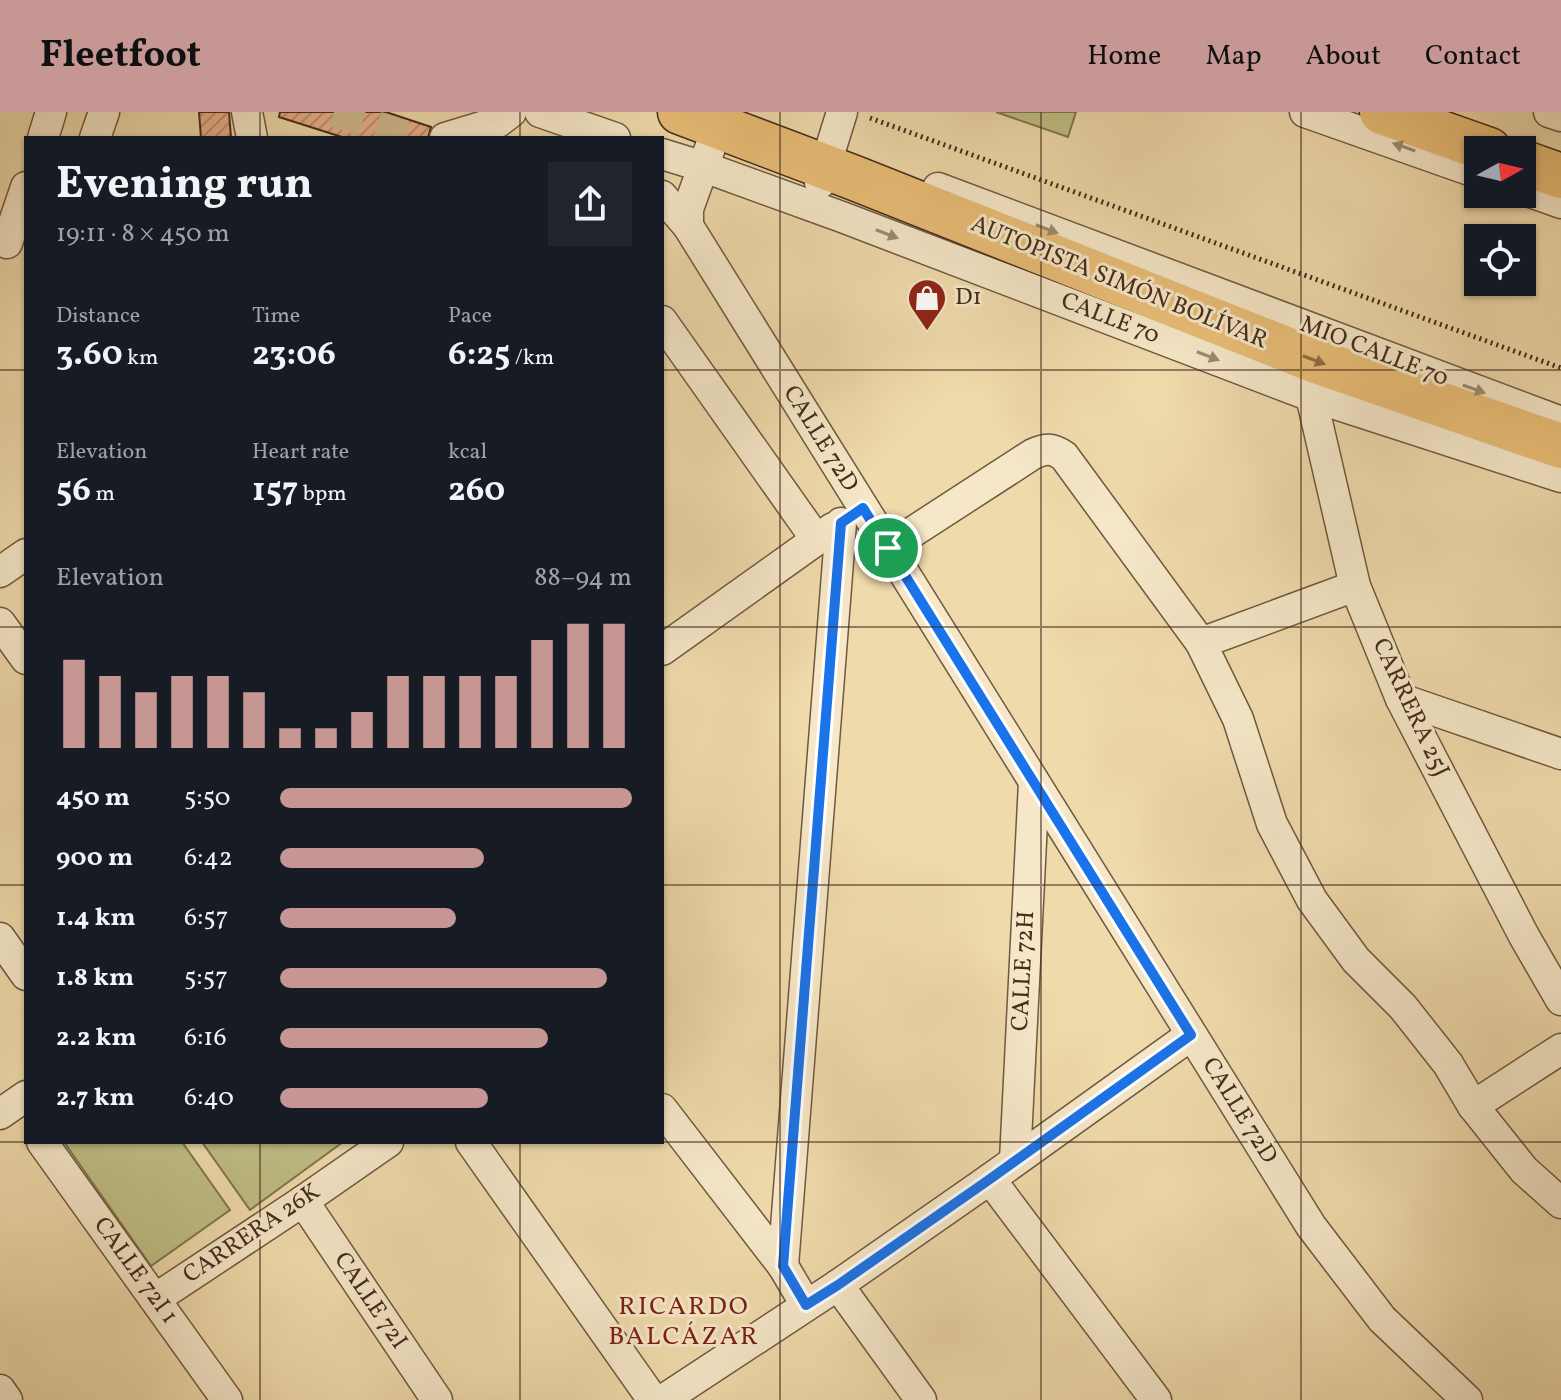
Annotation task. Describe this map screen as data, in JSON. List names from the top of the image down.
{
  "streets": {
    "highway": ["AUTOPISTA SIMÓN BOLÍVAR"],
    "street": [
      "CALLE 70",
      "MIO CALLE 70",
      "CALLE 72D",
      "CARRERA 25J",
      "CALLE 72H",
      "CARRERA 26K",
      "CALLE 72I 1",
      "CALLE 72I"
    ]
  },
  "crossings": [
    ["AUTOPISTA SIMÓN BOLÍVAR", "CALLE 70"],
    ["AUTOPISTA SIMÓN BOLÍVAR", "MIO CALLE 70"],
    ["CALLE 70", "MIO CALLE 70"],
    ["CALLE 70", "CARRERA 25J"],
    ["CALLE 72D", "CALLE 72H"],
    ["CARRERA 26K", "CALLE 72I 1"],
    ["CARRERA 26K", "CALLE 72I"]
  ],
  "one_way": ["AUTOPISTA SIMÓN BOLÍVAR", "MIO CALLE 70"],
  "districts": ["RICARDO BALCÁZAR"],
  "places": {
    "shop": ["D1"]
  },
  "north": "right",
  "page": {
    "header": "Fleetfoot",
    "nav": [
      "Home",
      "Map",
      "About",
      "Contact"
    ],
    "heading": ["Evening run", "19:11 · 8 × 450 m"],
    "stats": [
      ["Distance", "3.60 km"],
      ["Time", "23:06"],
      ["Pace", "6:25 /km"],
      ["Elevation", "56 m"],
      ["Heart rate", "157 bpm"],
      ["kcal", "260"]
    ],
    "chart": ["Elevation", "88–94 m"],
    "list": [
      {
        "name": "450 m",
        "note": "5:50"
      },
      {
        "name": "900 m",
        "note": "6:42"
      },
      {
        "name": "1.4 km",
        "note": "6:57"
      },
      {
        "name": "1.8 km",
        "note": "5:57"
      },
      {
        "name": "2.2 km",
        "note": "6:16"
      },
      {
        "name": "2.7 km",
        "note": "6:40"
      }
    ]
  }
}
